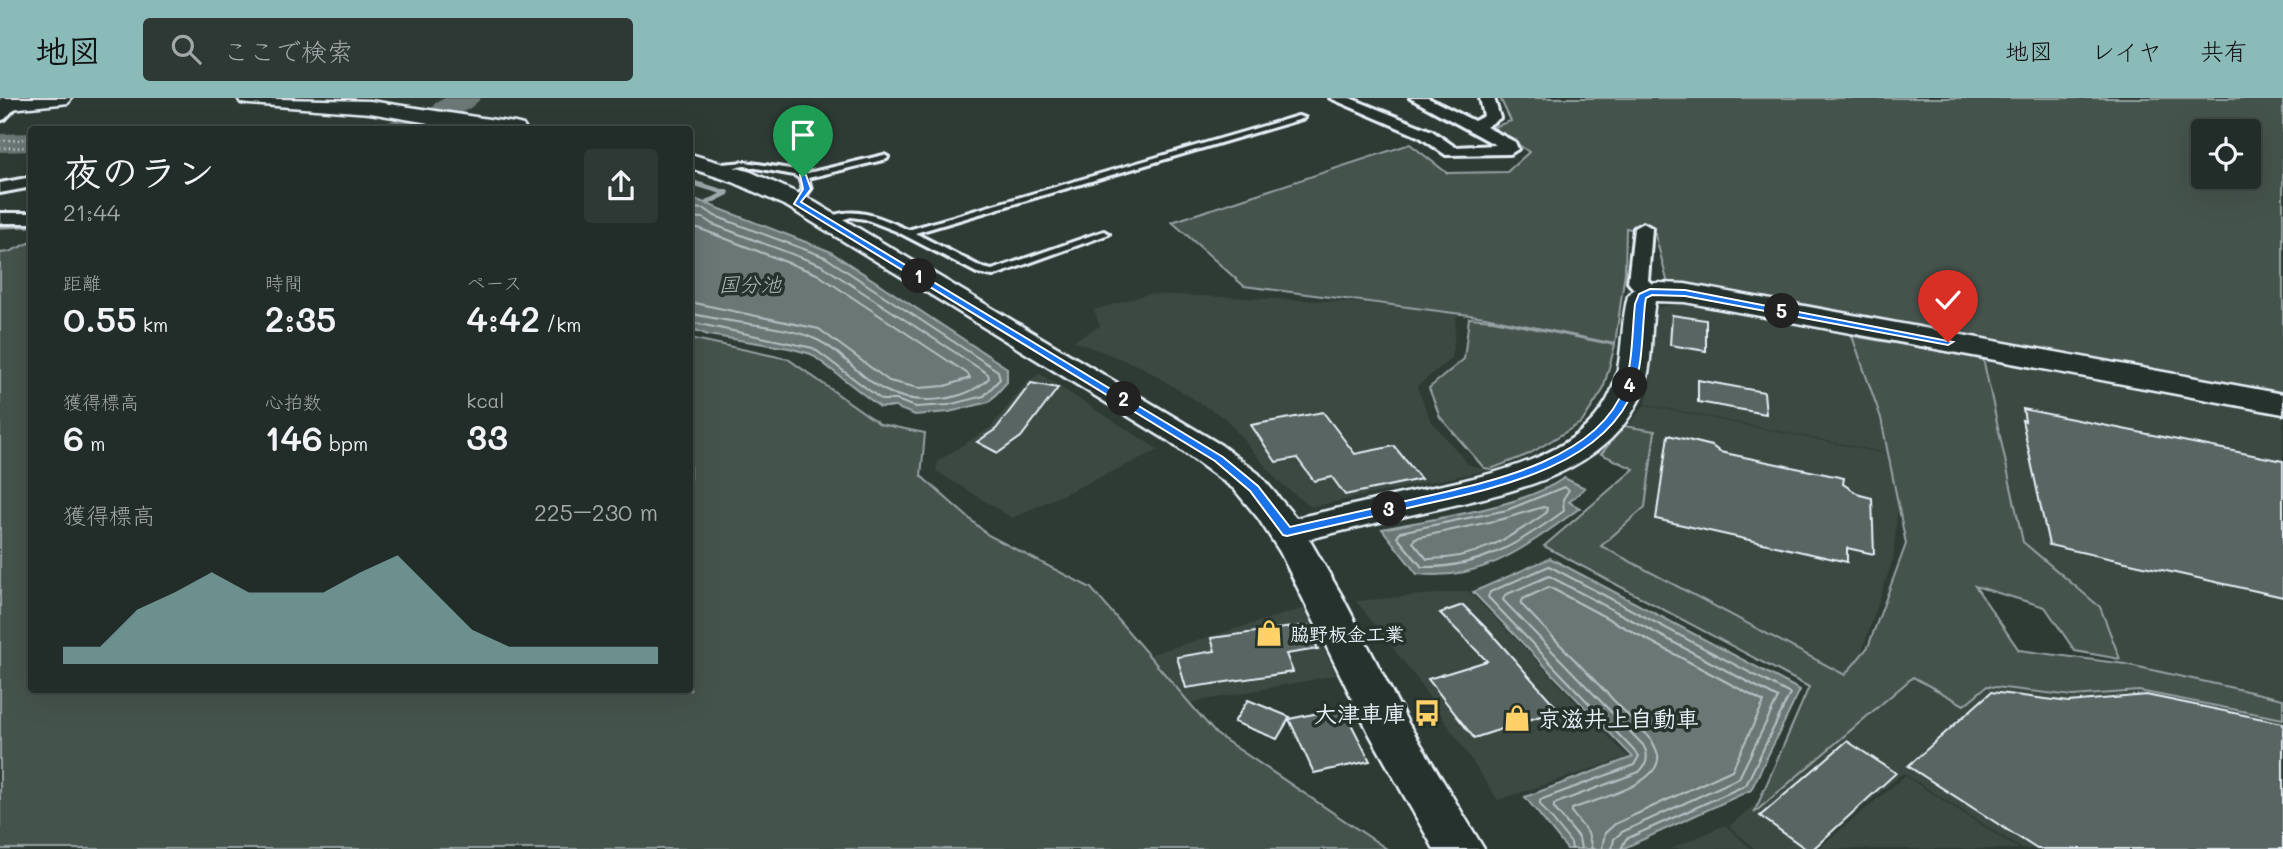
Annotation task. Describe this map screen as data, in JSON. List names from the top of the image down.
{
  "water": ["国分池"],
  "places": {
    "shop": ["脇野板金工業", "京滋井上自動車"],
    "bus stop": ["大津車庫"]
  },
  "page": {
    "header": "地図",
    "search": "ここで検索",
    "nav": ["地図", "レイヤ", "共有"],
    "heading": ["夜のラン", "21:44"],
    "stats": [
      ["距離", "0.55 km"],
      ["時間", "2:35"],
      ["ペース", "4:42 /km"],
      ["獲得標高", "6 m"],
      ["心拍数", "146 bpm"],
      ["kcal", "33"]
    ],
    "pins": [
      "1",
      "5",
      "4",
      "2",
      "3"
    ],
    "chart": ["獲得標高", "225–230 m"]
  }
}
